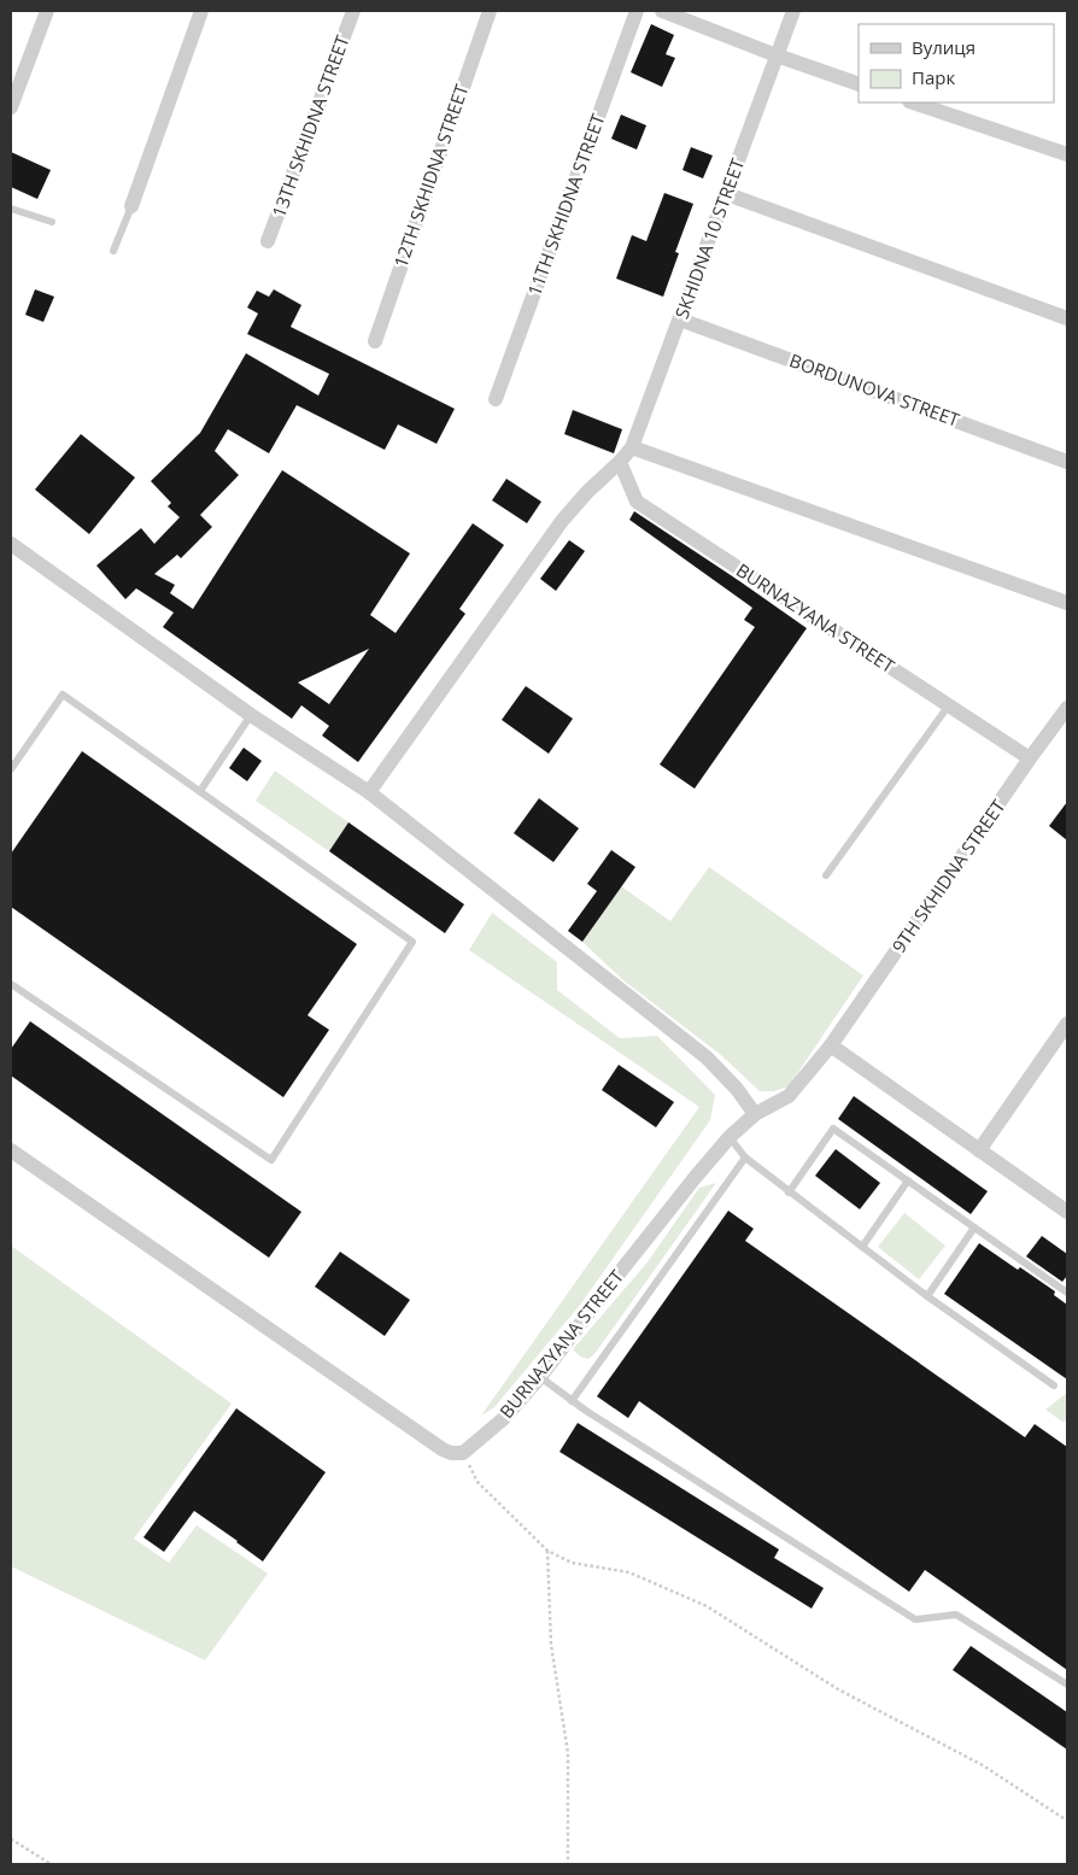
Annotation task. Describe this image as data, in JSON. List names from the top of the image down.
{
  "streets": {
    "street": [
      "13TH SKHIDNA STREET",
      "12TH SKHIDNA STREET",
      "11TH SKHIDNA STREET",
      "SKHIDNA 10 STREET",
      "BORDUNOVA STREET",
      "BURNAZYANA STREET",
      "9TH SKHIDNA STREET"
    ]
  },
  "crossings": [
    ["SKHIDNA 10 STREET", "BORDUNOVA STREET"],
    ["SKHIDNA 10 STREET", "BURNAZYANA STREET"],
    ["BURNAZYANA STREET", "9TH SKHIDNA STREET"]
  ],
  "legend": ["Вулиця", "Парк"]
}
